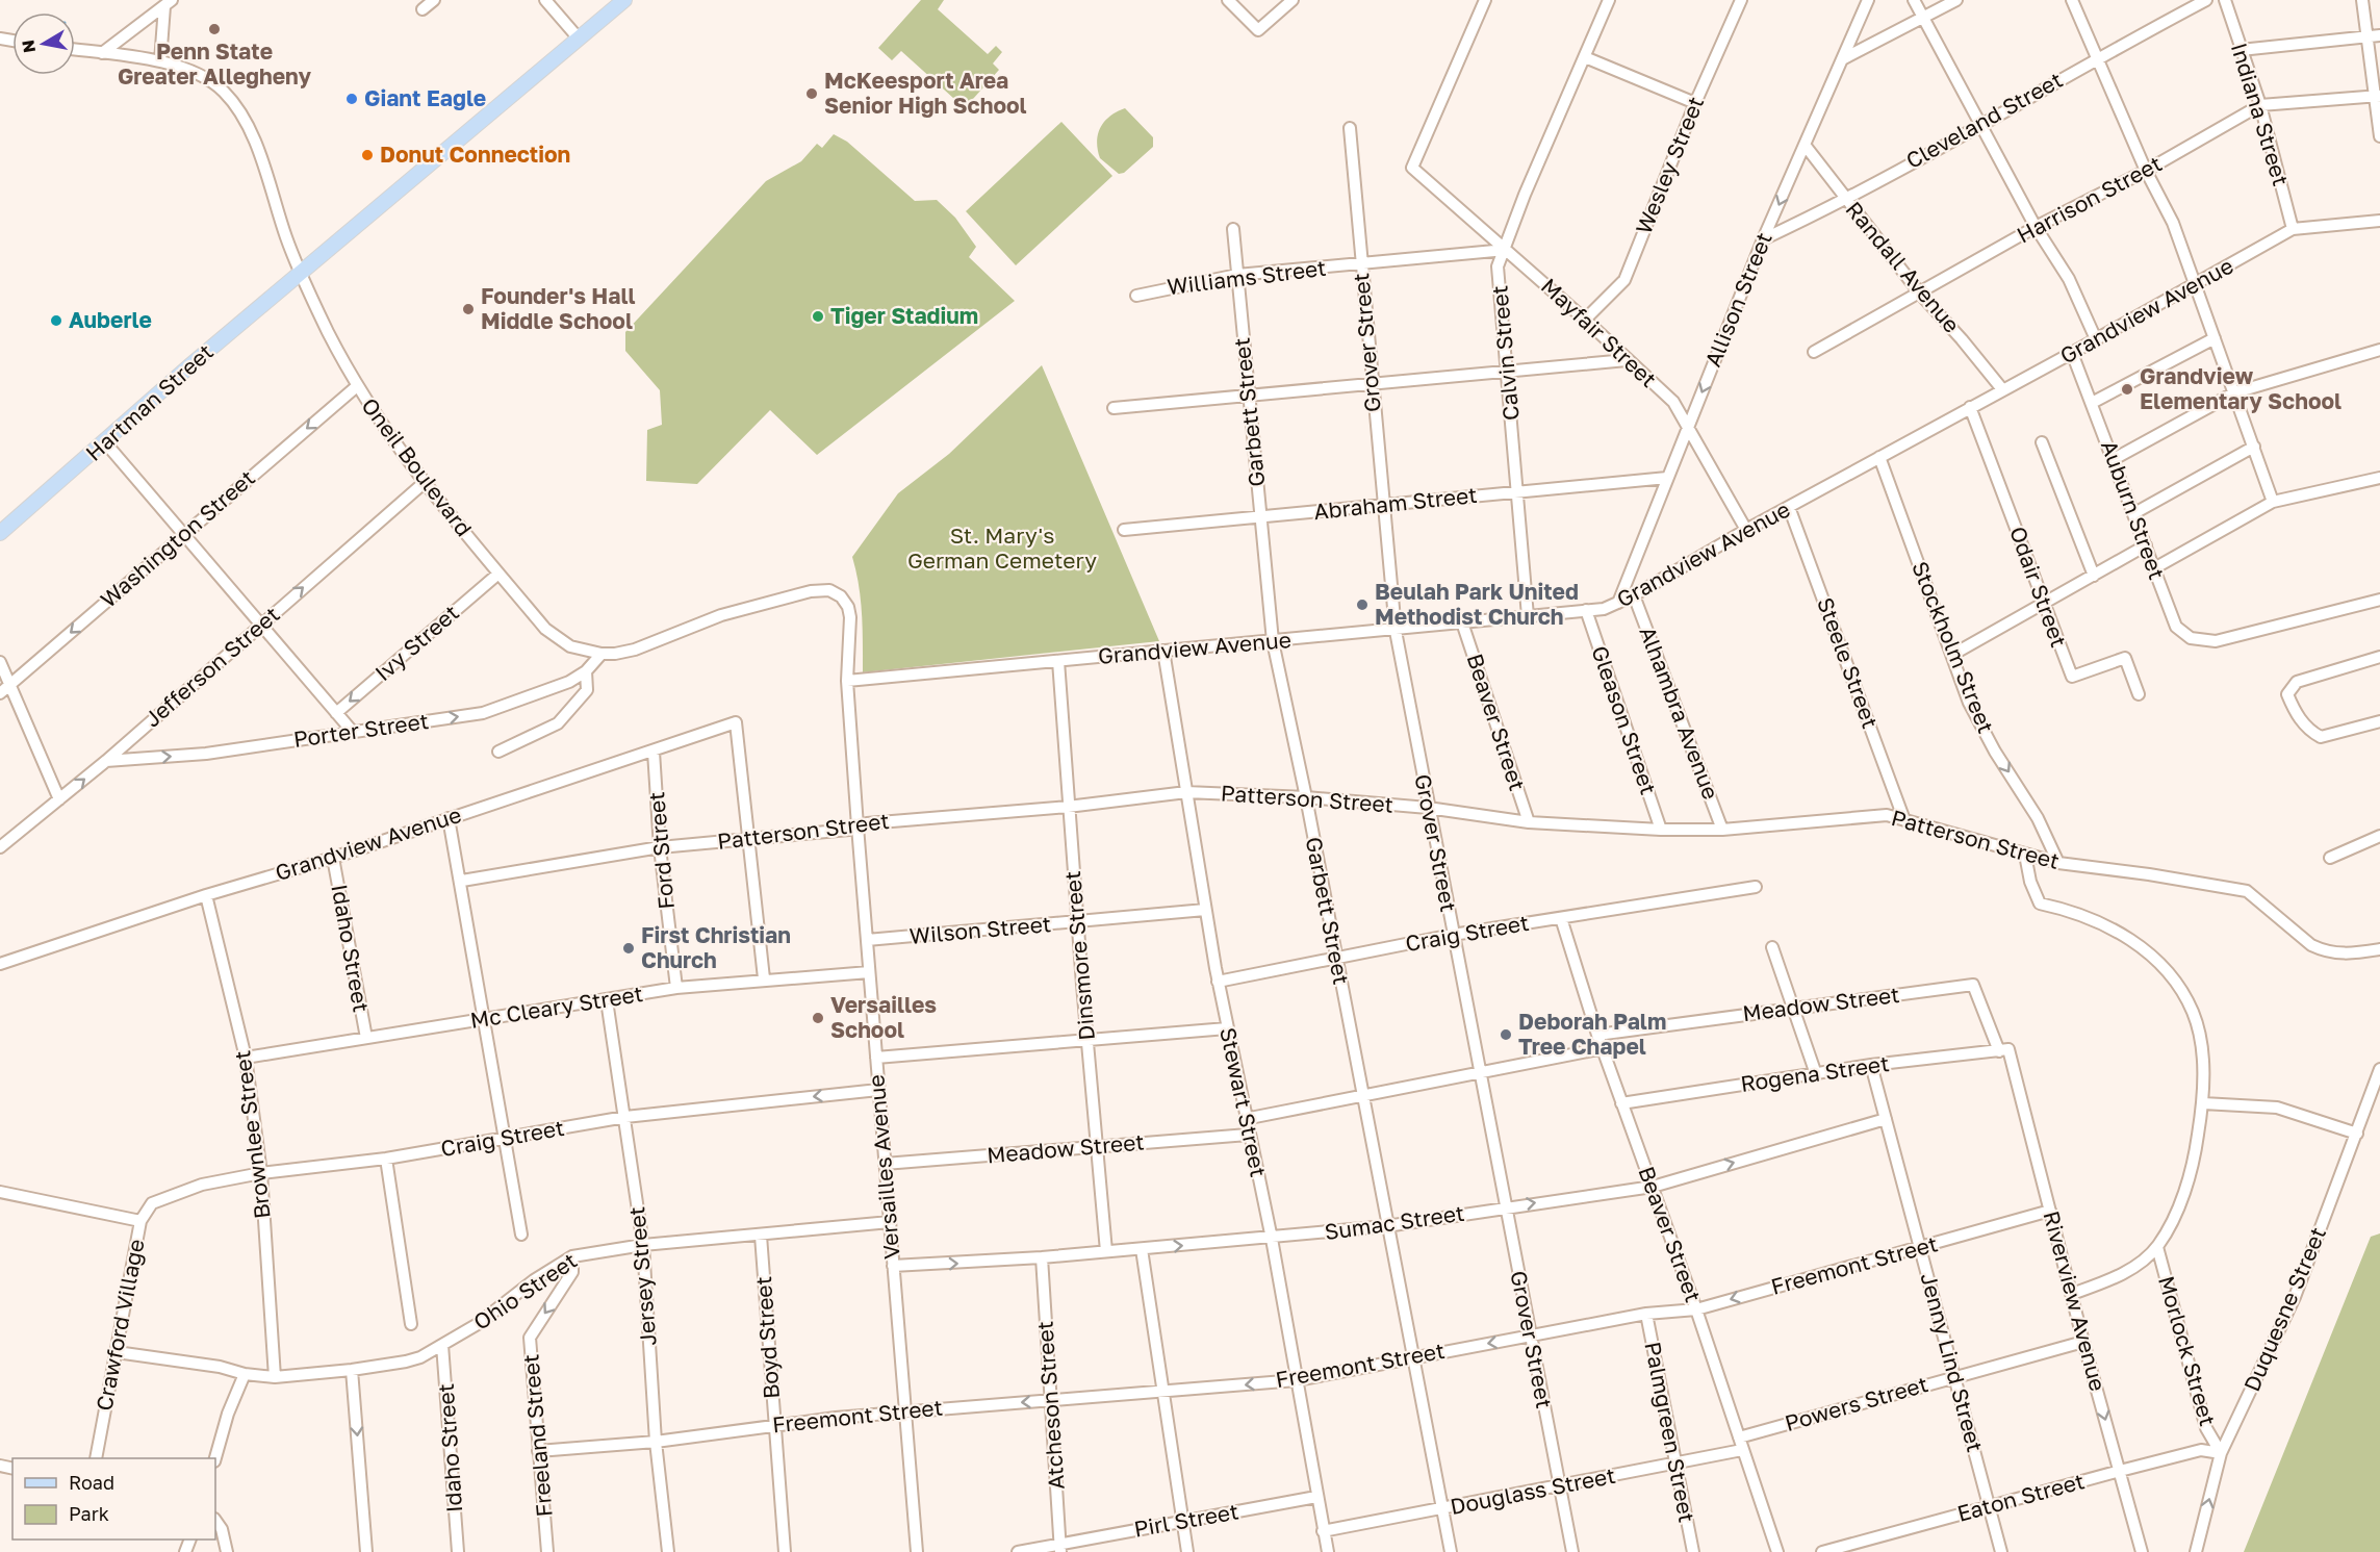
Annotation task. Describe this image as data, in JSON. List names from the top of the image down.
{
  "streets": {
    "main road": ["Hartman Street"],
    "street": [
      "Indiana Street",
      "Cleveland Street",
      "Wesley Street",
      "Harrison Street",
      "Randall Avenue",
      "Williams Street",
      "Allison Street",
      "Grandview Avenue",
      "Mayfair Street",
      "Grover Street",
      "Calvin Street",
      "Garbett Street",
      "Oneil Boulevard",
      "Abraham Street",
      "Auburn Street",
      "Washington Street",
      "Odair Street",
      "Ivy Street",
      "Stockholm Street",
      "Steele Street",
      "Jefferson Street",
      "Alhambra Avenue",
      "Gleason Street",
      "Beaver Street",
      "Porter Street",
      "Patterson Street",
      "Ford Street",
      "Wilson Street",
      "Craig Street",
      "Idaho Street",
      "Dinsmore Street",
      "Meadow Street",
      "Mc Cleary Street",
      "Rogena Street",
      "Stewart Street",
      "Brownlee Street",
      "Versailles Avenue",
      "Sumac Street",
      "Freemont Street",
      "Jersey Street",
      "Ohio Street",
      "Riverview Avenue",
      "Duquesne Street",
      "Crawford Village",
      "Boyd Street",
      "Morlock Street",
      "Jenny Lind Street",
      "Powers Street",
      "Atcheson Street",
      "Palmgreen Street",
      "Freeland Street",
      "Douglass Street",
      "Eaton Street",
      "Pirl Street"
    ]
  },
  "crossings": [
    ["Indiana Street", "Harrison Street"],
    ["Indiana Street", "Grandview Avenue"],
    ["Cleveland Street", "Randall Avenue"],
    ["Cleveland Street", "Allison Street"],
    ["Wesley Street", "Mayfair Street"],
    ["Harrison Street", "Randall Avenue"],
    ["Randall Avenue", "Allison Street"],
    ["Randall Avenue", "Grandview Avenue"],
    ["Williams Street", "Mayfair Street"],
    ["Williams Street", "Grover Street"],
    ["Williams Street", "Calvin Street"],
    ["Williams Street", "Garbett Street"],
    ["Allison Street", "Grandview Avenue"],
    ["Allison Street", "Mayfair Street"],
    ["Allison Street", "Abraham Street"],
    ["Grandview Avenue", "Mayfair Street"],
    ["Grandview Avenue", "Grover Street"],
    ["Grandview Avenue", "Calvin Street"],
    ["Grandview Avenue", "Garbett Street"],
    ["Grandview Avenue", "Auburn Street"],
    ["Grandview Avenue", "Odair Street"],
    ["Grandview Avenue", "Stockholm Street"],
    ["Grandview Avenue", "Steele Street"],
    ["Grandview Avenue", "Alhambra Avenue"],
    ["Grandview Avenue", "Gleason Street"],
    ["Grandview Avenue", "Beaver Street"],
    ["Grandview Avenue", "Patterson Street"],
    ["Grandview Avenue", "Ford Street"],
    ["Grandview Avenue", "Idaho Street"],
    ["Grandview Avenue", "Dinsmore Street"],
    ["Grandview Avenue", "Stewart Street"],
    ["Grandview Avenue", "Brownlee Street"],
    ["Grandview Avenue", "Versailles Avenue"],
    ["Mayfair Street", "Calvin Street"],
    ["Grover Street", "Abraham Street"],
    ["Grover Street", "Patterson Street"],
    ["Grover Street", "Craig Street"],
    ["Grover Street", "Sumac Street"],
    ["Grover Street", "Freemont Street"],
    ["Grover Street", "Douglass Street"],
    ["Calvin Street", "Abraham Street"],
    ["Hartman Street", "Oneil Boulevard"],
    ["Garbett Street", "Abraham Street"],
    ["Garbett Street", "Patterson Street"],
    ["Garbett Street", "Craig Street"],
    ["Garbett Street", "Sumac Street"],
    ["Garbett Street", "Freemont Street"],
    ["Garbett Street", "Douglass Street"],
    ["Oneil Boulevard", "Washington Street"],
    ["Oneil Boulevard", "Ivy Street"],
    ["Oneil Boulevard", "Jefferson Street"],
    ["Oneil Boulevard", "Porter Street"],
    ["Oneil Boulevard", "Versailles Avenue"],
    ["Stockholm Street", "Patterson Street"],
    ["Steele Street", "Patterson Street"],
    ["Jefferson Street", "Porter Street"],
    ["Alhambra Avenue", "Patterson Street"],
    ["Gleason Street", "Patterson Street"],
    ["Beaver Street", "Patterson Street"],
    ["Beaver Street", "Craig Street"],
    ["Beaver Street", "Meadow Street"],
    ["Beaver Street", "Rogena Street"],
    ["Beaver Street", "Sumac Street"],
    ["Beaver Street", "Freemont Street"],
    ["Beaver Street", "Powers Street"],
    ["Beaver Street", "Douglass Street"],
    ["Patterson Street", "Ford Street"],
    ["Patterson Street", "Dinsmore Street"],
    ["Patterson Street", "Stewart Street"],
    ["Patterson Street", "Versailles Avenue"],
    ["Ford Street", "Mc Cleary Street"],
    ["Wilson Street", "Dinsmore Street"],
    ["Wilson Street", "Stewart Street"],
    ["Wilson Street", "Versailles Avenue"],
    ["Craig Street", "Stewart Street"],
    ["Craig Street", "Brownlee Street"],
    ["Craig Street", "Versailles Avenue"],
    ["Craig Street", "Jersey Street"],
    ["Craig Street", "Crawford Village"],
    ["Idaho Street", "Mc Cleary Street"],
    ["Idaho Street", "Ohio Street"],
    ["Dinsmore Street", "Meadow Street"],
    ["Dinsmore Street", "Sumac Street"],
    ["Meadow Street", "Rogena Street"],
    ["Meadow Street", "Stewart Street"],
    ["Meadow Street", "Versailles Avenue"],
    ["Meadow Street", "Riverview Avenue"],
    ["Mc Cleary Street", "Brownlee Street"],
    ["Mc Cleary Street", "Versailles Avenue"],
    ["Mc Cleary Street", "Jersey Street"],
    ["Rogena Street", "Riverview Avenue"],
    ["Rogena Street", "Jenny Lind Street"],
    ["Stewart Street", "Sumac Street"],
    ["Stewart Street", "Freemont Street"],
    ["Stewart Street", "Douglass Street"],
    ["Stewart Street", "Pirl Street"],
    ["Brownlee Street", "Ohio Street"],
    ["Versailles Avenue", "Sumac Street"],
    ["Versailles Avenue", "Freemont Street"],
    ["Versailles Avenue", "Ohio Street"],
    ["Sumac Street", "Jenny Lind Street"],
    ["Sumac Street", "Atcheson Street"],
    ["Freemont Street", "Jersey Street"],
    ["Freemont Street", "Riverview Avenue"],
    ["Freemont Street", "Boyd Street"],
    ["Freemont Street", "Jenny Lind Street"],
    ["Freemont Street", "Atcheson Street"],
    ["Freemont Street", "Palmgreen Street"],
    ["Freemont Street", "Freeland Street"],
    ["Jersey Street", "Ohio Street"],
    ["Ohio Street", "Crawford Village"],
    ["Ohio Street", "Boyd Street"],
    ["Ohio Street", "Freeland Street"],
    ["Riverview Avenue", "Powers Street"],
    ["Riverview Avenue", "Eaton Street"],
    ["Duquesne Street", "Morlock Street"],
    ["Duquesne Street", "Eaton Street"],
    ["Morlock Street", "Eaton Street"],
    ["Jenny Lind Street", "Powers Street"],
    ["Jenny Lind Street", "Eaton Street"],
    ["Atcheson Street", "Pirl Street"],
    ["Palmgreen Street", "Douglass Street"]
  ],
  "one_way": [
    "Allison Street",
    "Washington Street",
    "Ivy Street",
    "Stockholm Street",
    "Jefferson Street",
    "Porter Street",
    "Sumac Street",
    "Freemont Street",
    "Freeland Street"
  ],
  "parks": ["St. Mary's German Cemetery"],
  "places": [
    "Penn State Greater Allegheny",
    "McKeesport Area Senior High School",
    "Giant Eagle",
    "Donut Connection",
    "Founder's Hall Middle School",
    "Tiger Stadium",
    "Auberle",
    "Grandview Elementary School",
    "Beulah Park United Methodist Church",
    "First Christian Church",
    "Versailles School",
    "Deborah Palm Tree Chapel"
  ],
  "legend": ["Road", "Park"],
  "north": "left"
}
